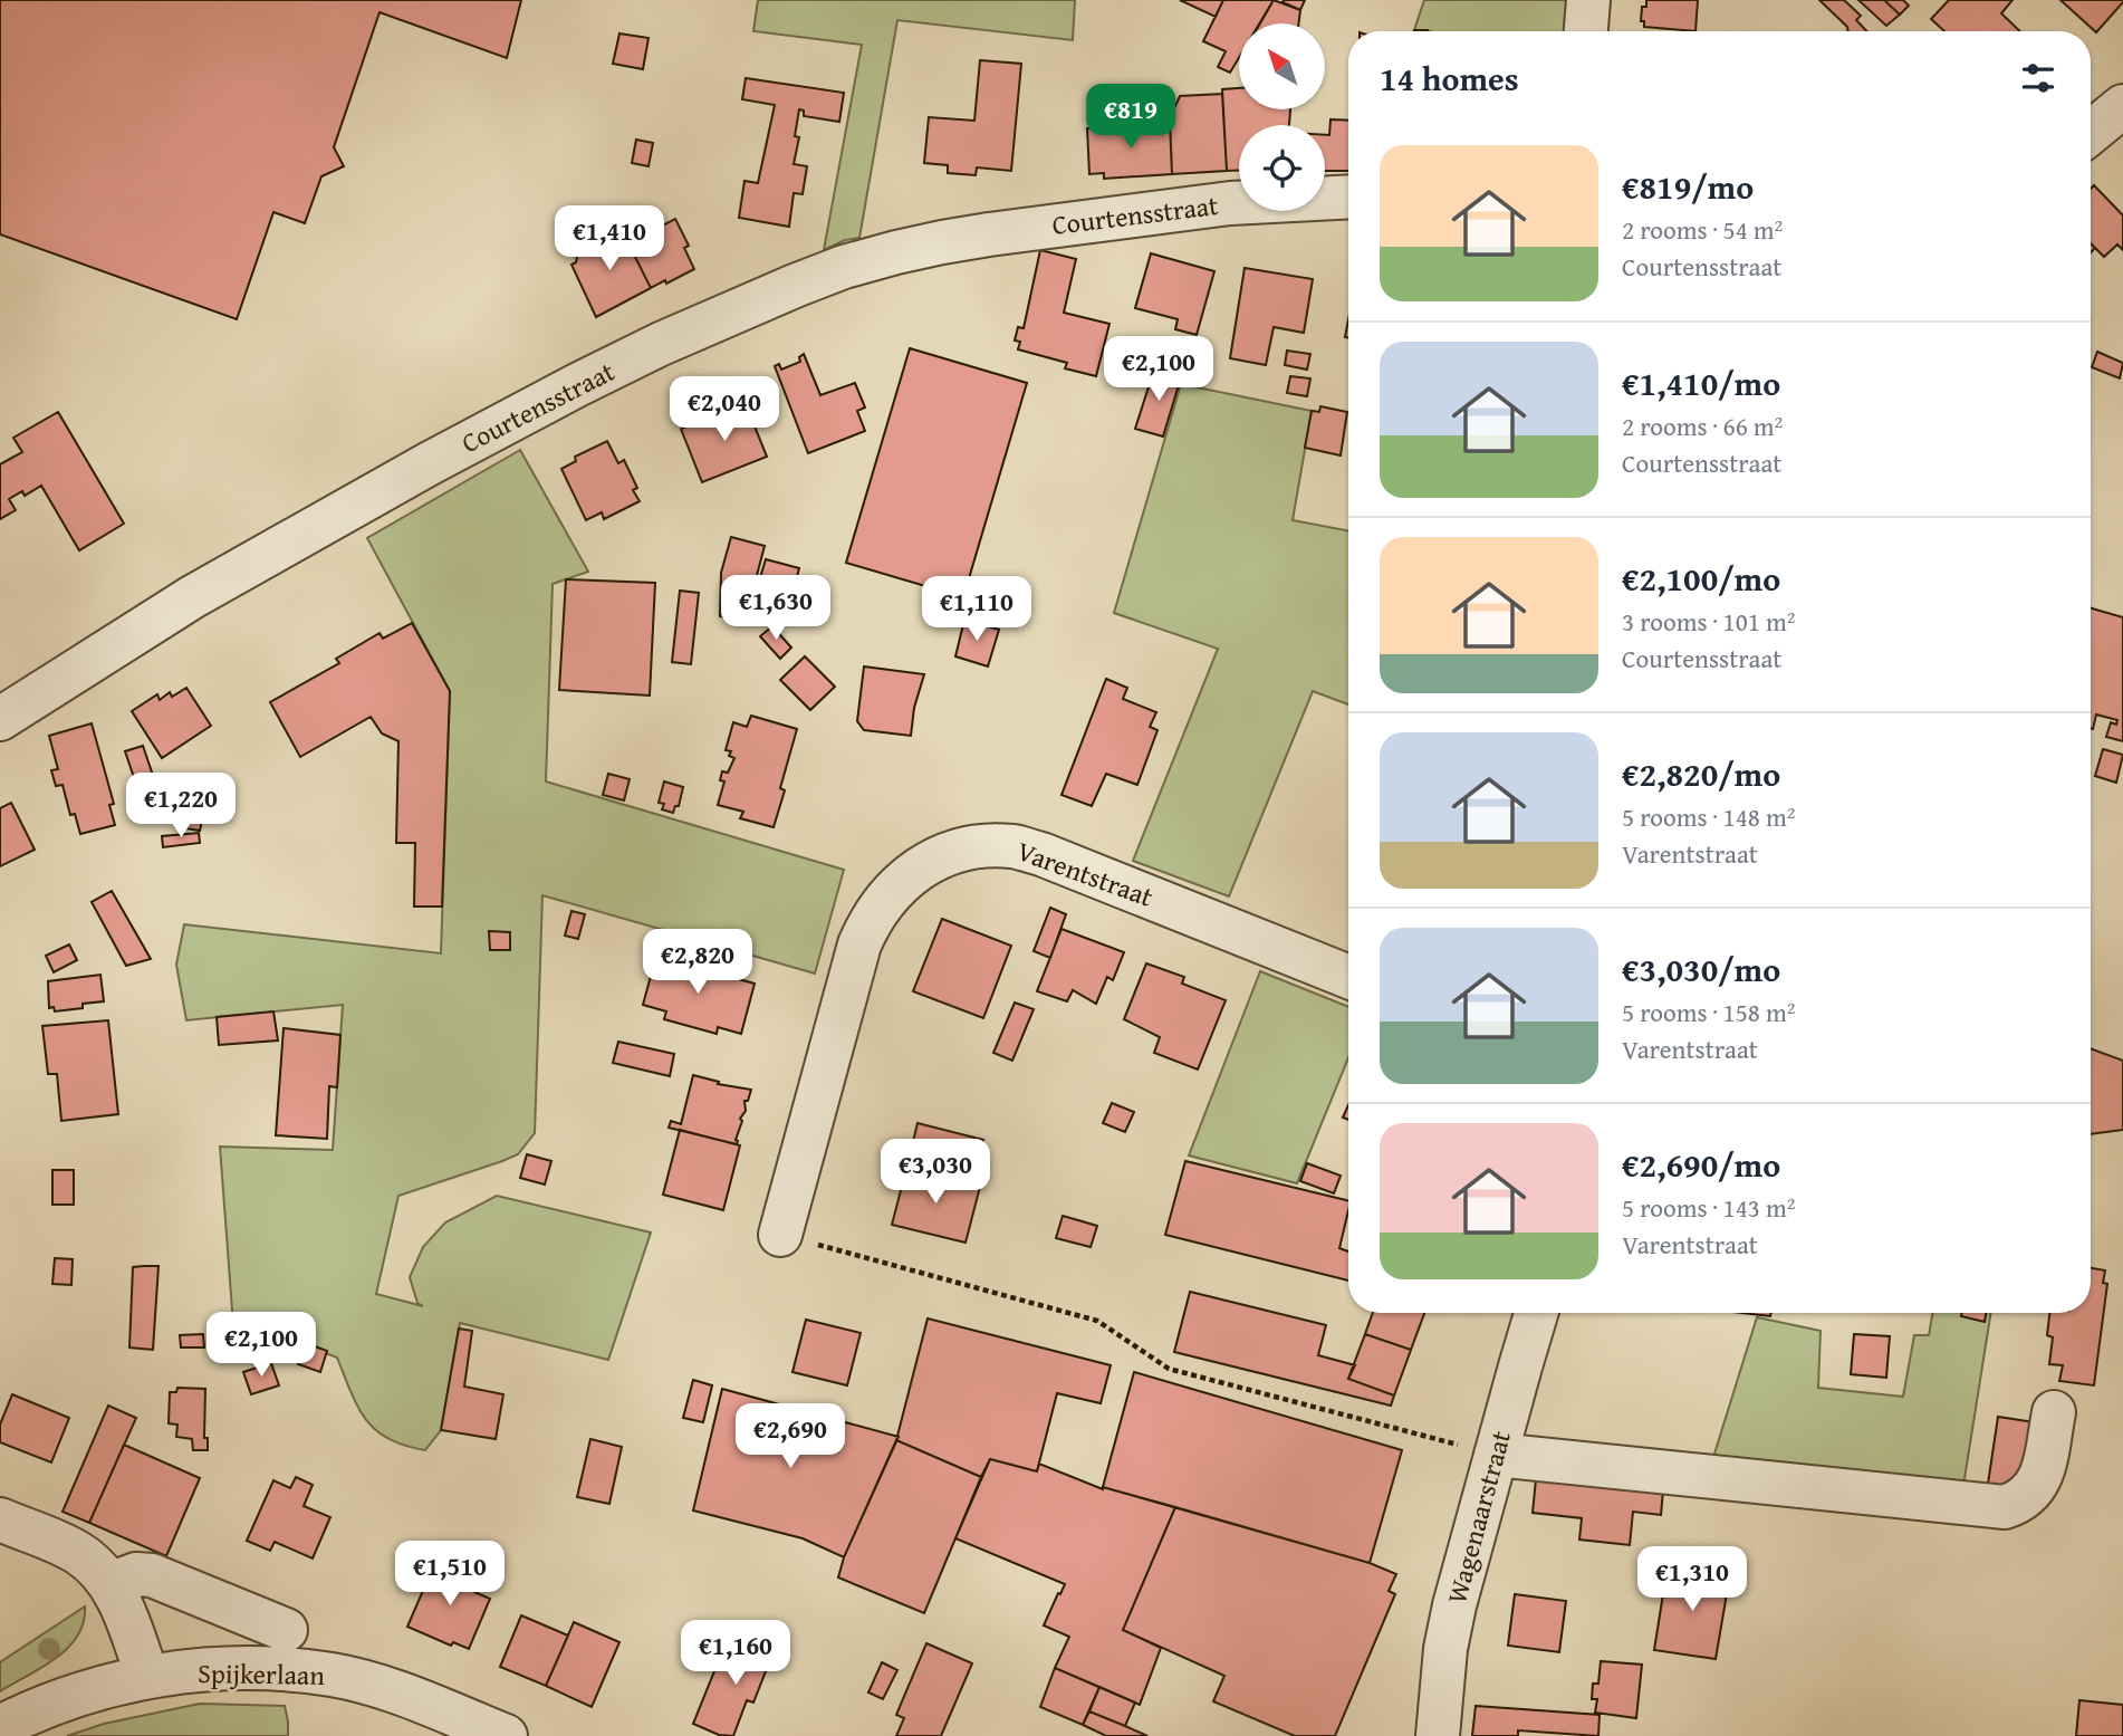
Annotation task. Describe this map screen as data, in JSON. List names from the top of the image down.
{
  "streets": {
    "street": [
      "Courtensstraat",
      "Varentstraat",
      "Wagenaarstraat",
      "Spijkerlaan"
    ]
  },
  "north": "top left",
  "page": {
    "heading": "14 homes",
    "price": [
      "€819",
      "€1,410",
      "€2,100",
      "€2,040",
      "€1,630",
      "€1,110",
      "€1,220",
      "€2,820",
      "€3,030",
      "€2,100",
      "€2,690",
      "€1,510",
      "€1,310",
      "€1,160"
    ],
    "list": [
      {
        "name": "€819/mo",
        "note": "2 rooms · 54 m² · Courtensstraat"
      },
      {
        "name": "€1,410/mo",
        "note": "2 rooms · 66 m² · Courtensstraat"
      },
      {
        "name": "€2,100/mo",
        "note": "3 rooms · 101 m² · Courtensstraat"
      },
      {
        "name": "€2,820/mo",
        "note": "5 rooms · 148 m² · Varentstraat"
      },
      {
        "name": "€3,030/mo",
        "note": "5 rooms · 158 m² · Varentstraat"
      },
      {
        "name": "€2,690/mo",
        "note": "5 rooms · 143 m² · Varentstraat"
      }
    ]
  }
}
